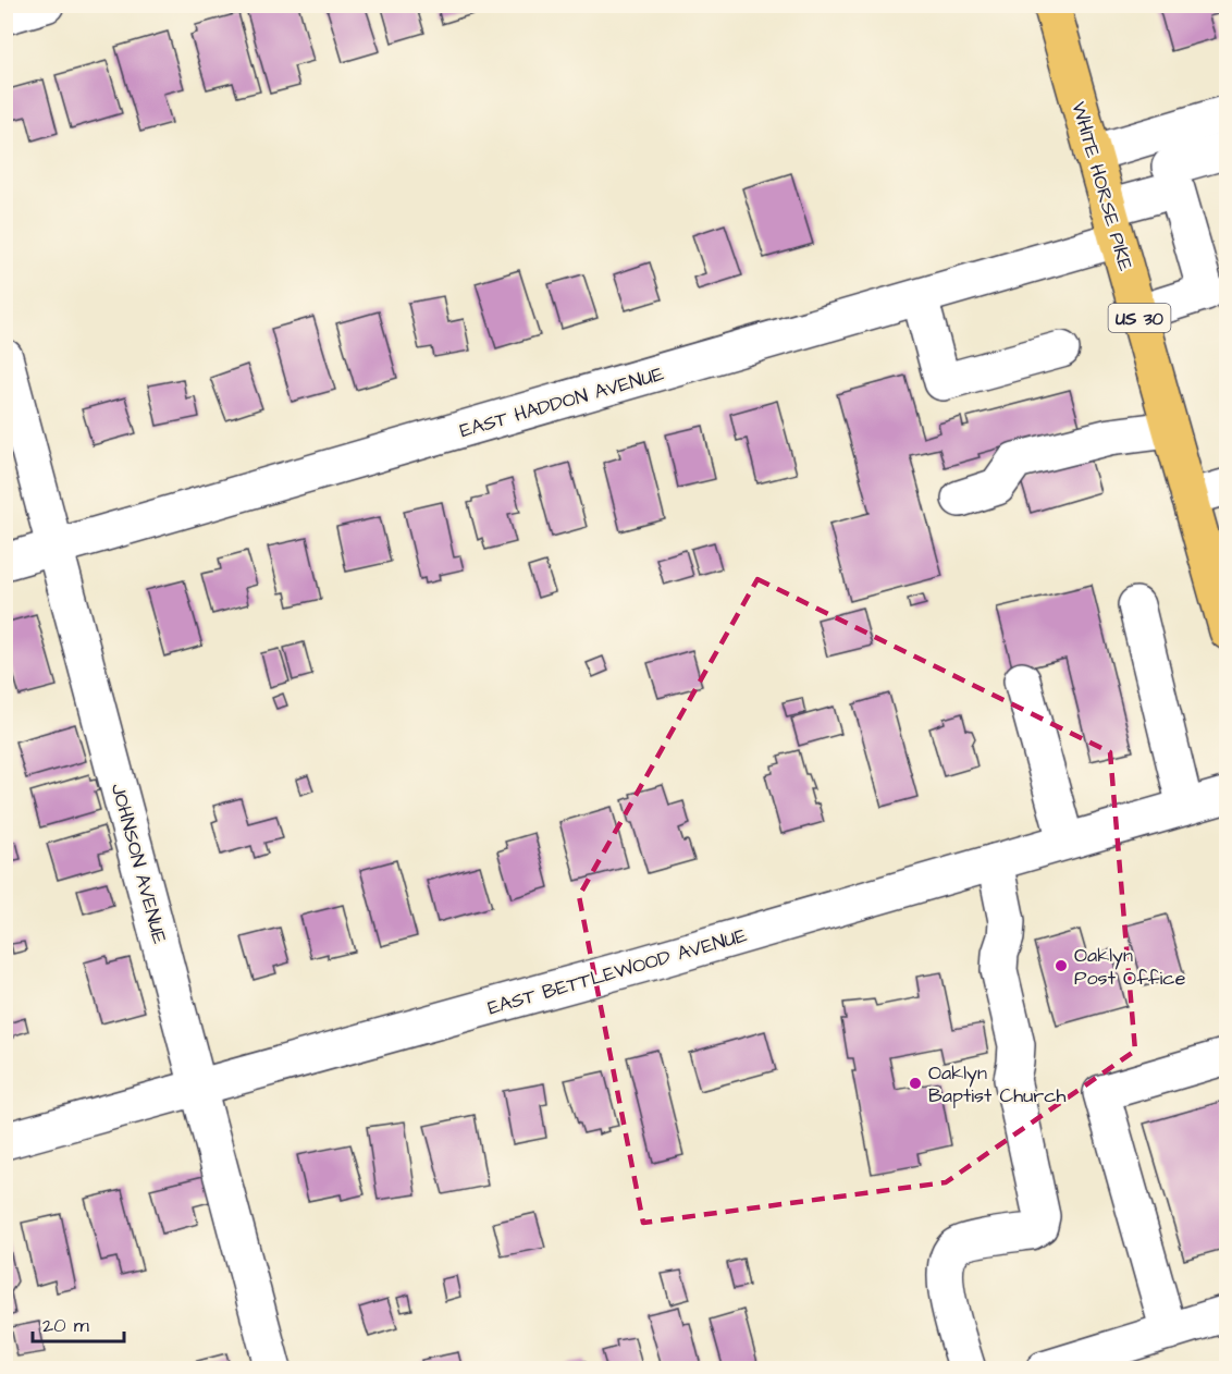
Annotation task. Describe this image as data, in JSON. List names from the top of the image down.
{
  "streets": {
    "highway": ["WHITE HORSE PIKE", "US 30"],
    "street": ["EAST HADDON AVENUE", "JOHNSON AVENUE", "EAST BETTLEWOOD AVENUE"]
  },
  "crossings": [
    ["WHITE HORSE PIKE", "EAST HADDON AVENUE"],
    ["EAST HADDON AVENUE", "JOHNSON AVENUE"],
    ["JOHNSON AVENUE", "EAST BETTLEWOOD AVENUE"]
  ],
  "places": ["Oaklyn Post Office", "Oaklyn Baptist Church"],
  "scale_bar": "20 m"
}
